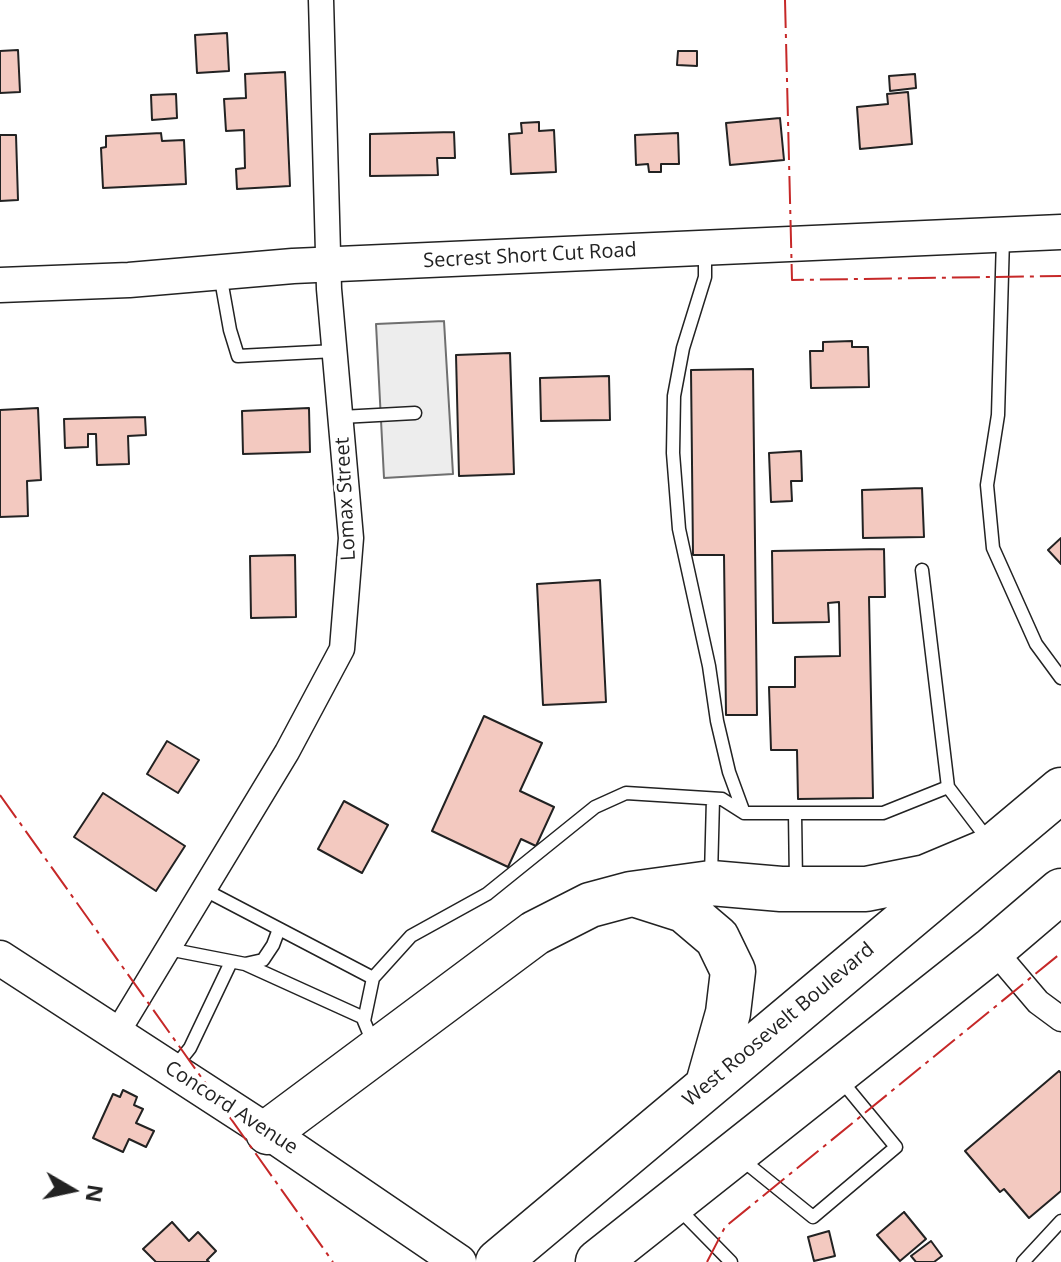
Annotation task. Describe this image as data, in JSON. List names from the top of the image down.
{
  "streets": {
    "highway": ["West Roosevelt Boulevard"],
    "street": ["Secrest Short Cut Road", "Lomax Street", "Concord Avenue"]
  },
  "crossings": [
    ["Secrest Short Cut Road", "Lomax Street"],
    ["Lomax Street", "Concord Avenue"]
  ],
  "north": "right"
}
